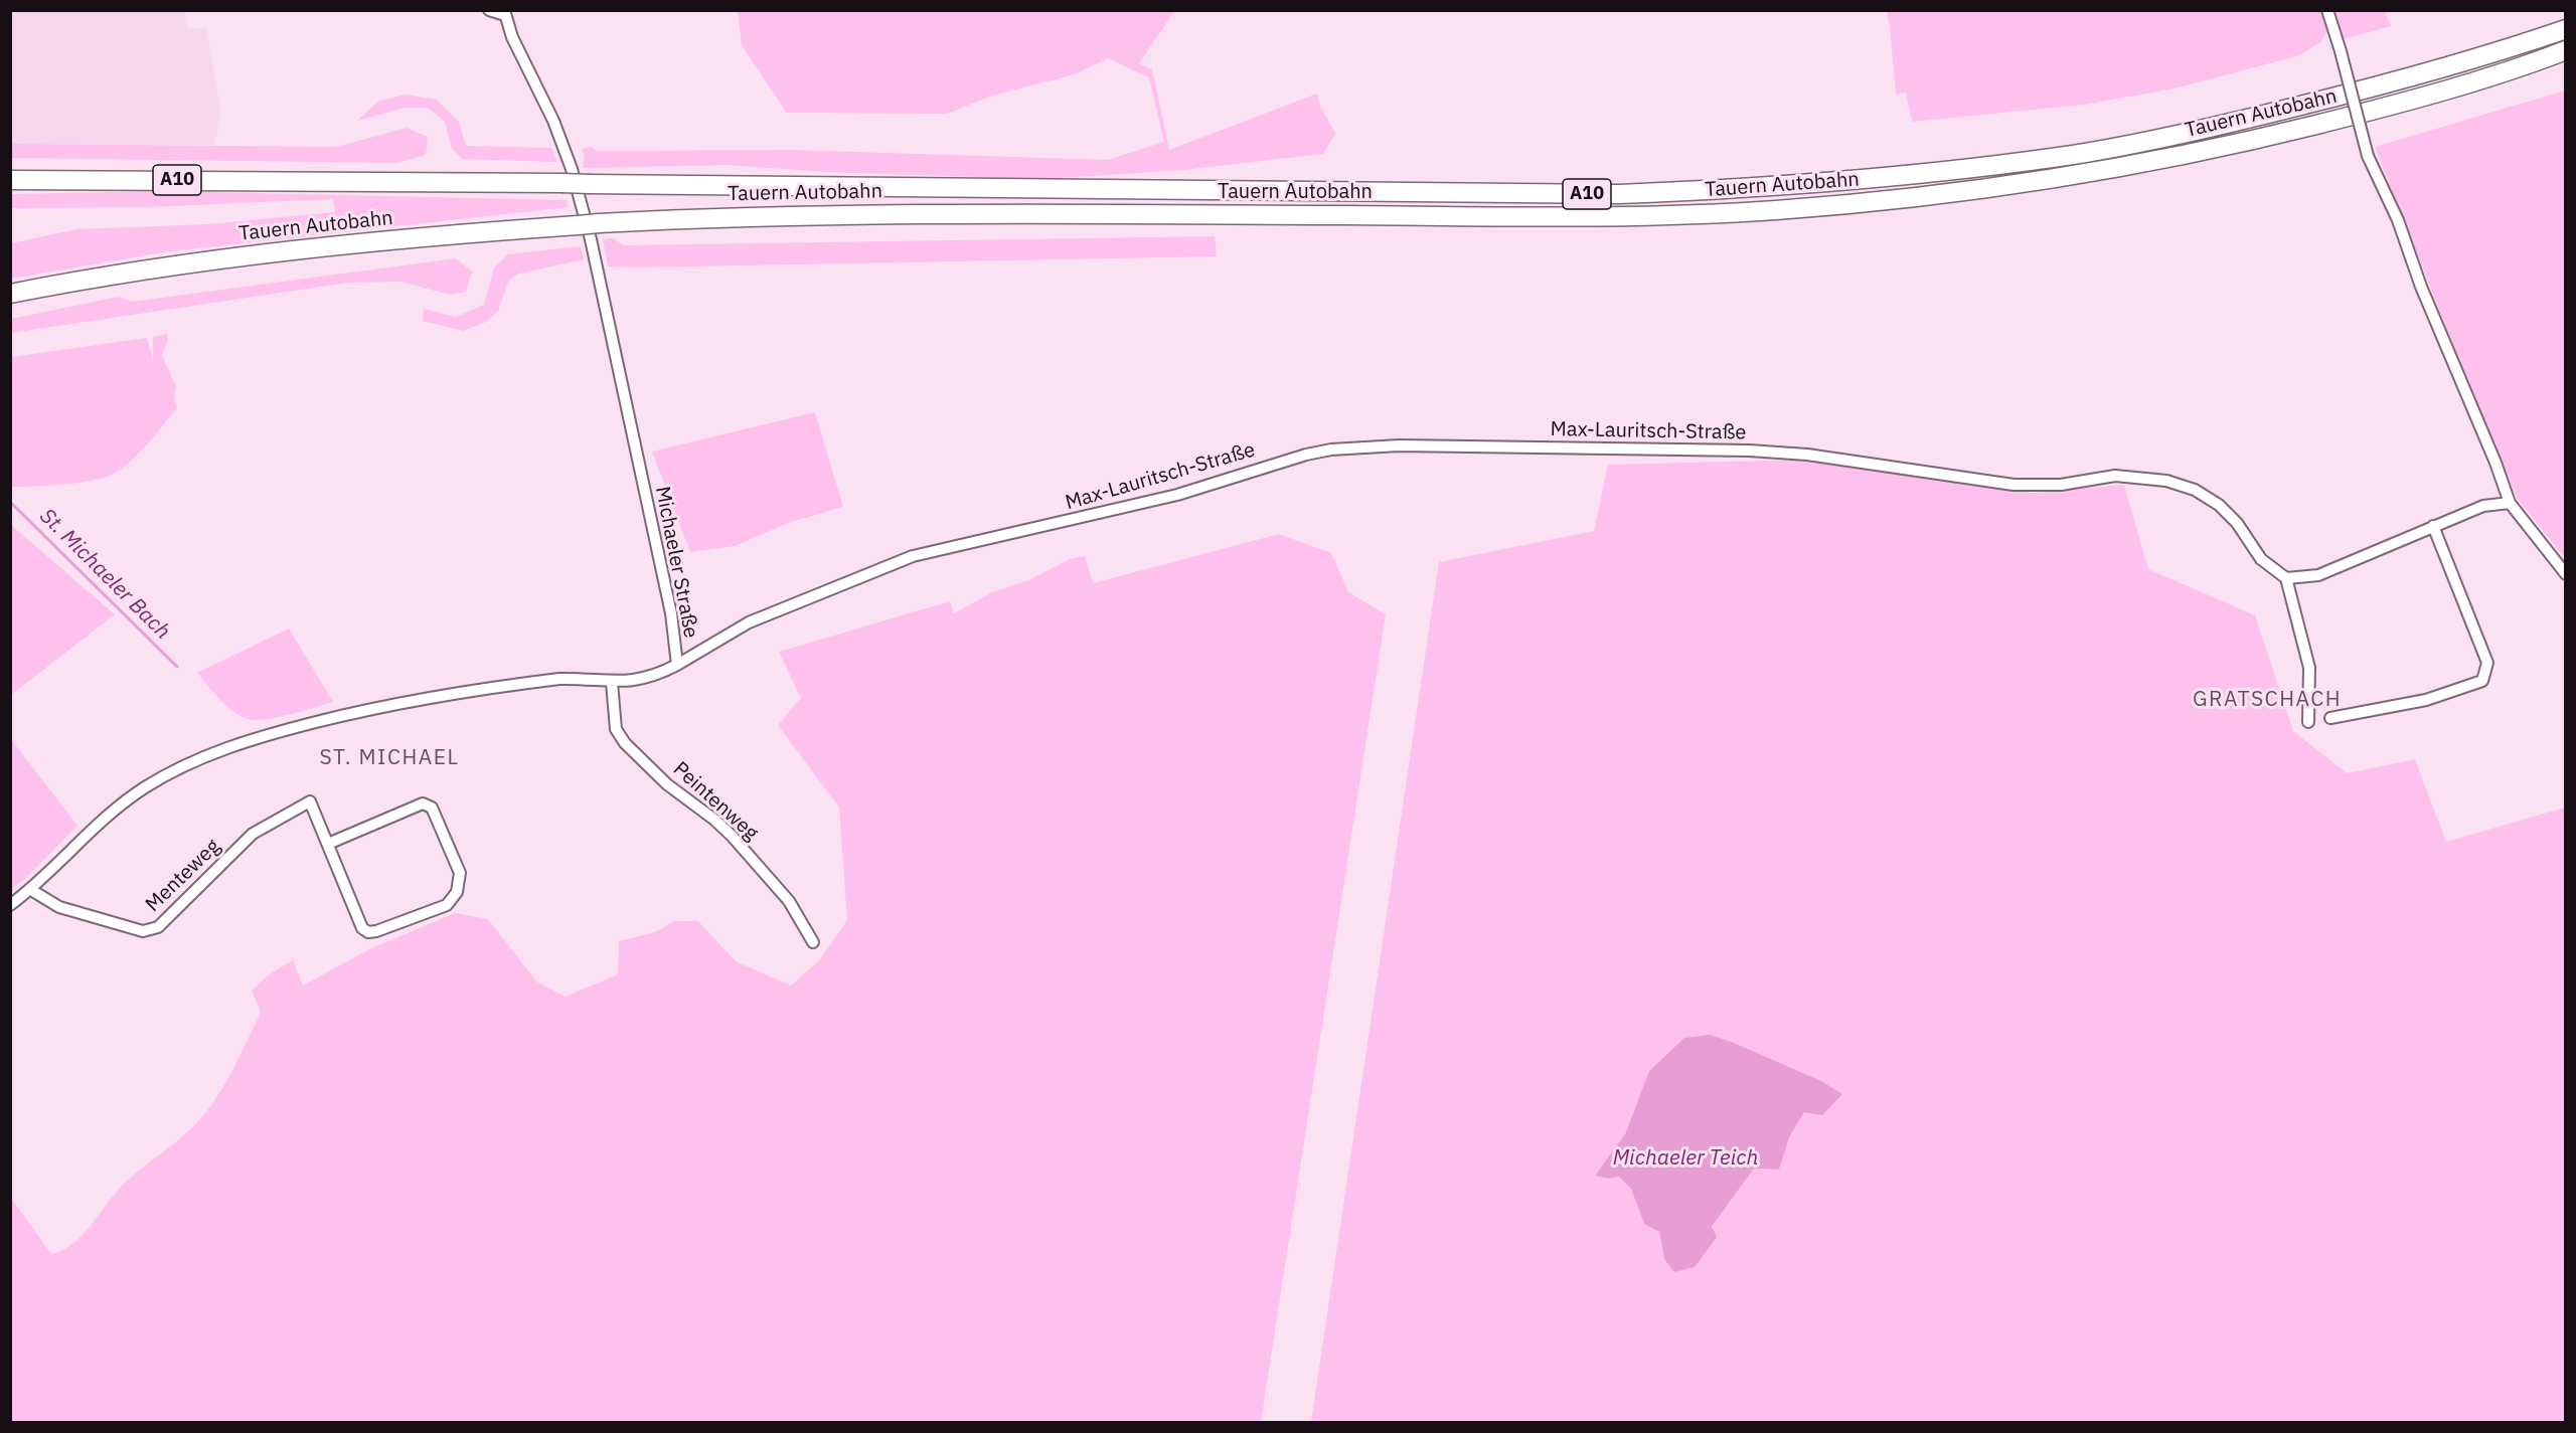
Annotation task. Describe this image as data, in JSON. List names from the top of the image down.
{
  "streets": {
    "highway": ["Tauern Autobahn", "A10"],
    "street": [
      "Max-Lauritsch-Straße",
      "Michaeler Straße",
      "Peintenweg",
      "Menteweg"
    ]
  },
  "crossings": [
    ["Max-Lauritsch-Straße", "Michaeler Straße"],
    ["Michaeler Straße", "Peintenweg"],
    ["Michaeler Straße", "Menteweg"]
  ],
  "districts": ["GRATSCHACH", "ST. MICHAEL"],
  "water": ["St. Michaeler Bach", "Michaeler Teich"]
}
